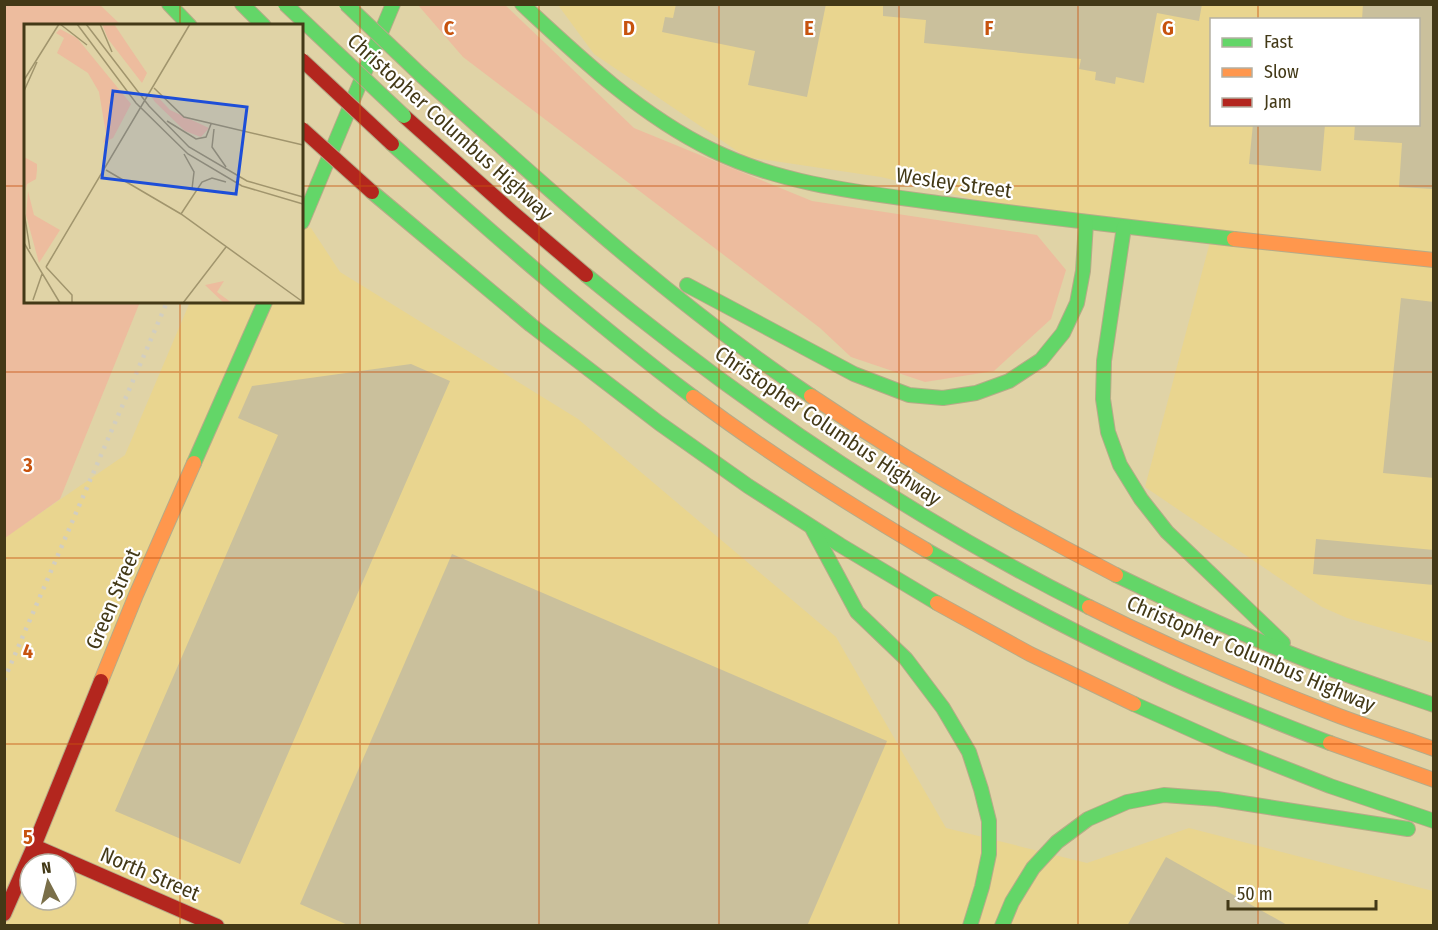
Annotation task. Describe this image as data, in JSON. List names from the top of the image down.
{
  "streets": {
    "main road": [
      "Christopher Columbus Highway",
      "Wesley Street",
      "Green Street",
      "North Street"
    ]
  },
  "crossings": [
    ["Green Street", "North Street"]
  ],
  "legend": ["Fast", "Slow", "Jam"],
  "scale_bar": "50 m",
  "north": "top",
  "grid": {
    "columns": [
      "C",
      "D",
      "E",
      "F",
      "G"
    ],
    "rows": ["3", "4", "5"]
  }
}
